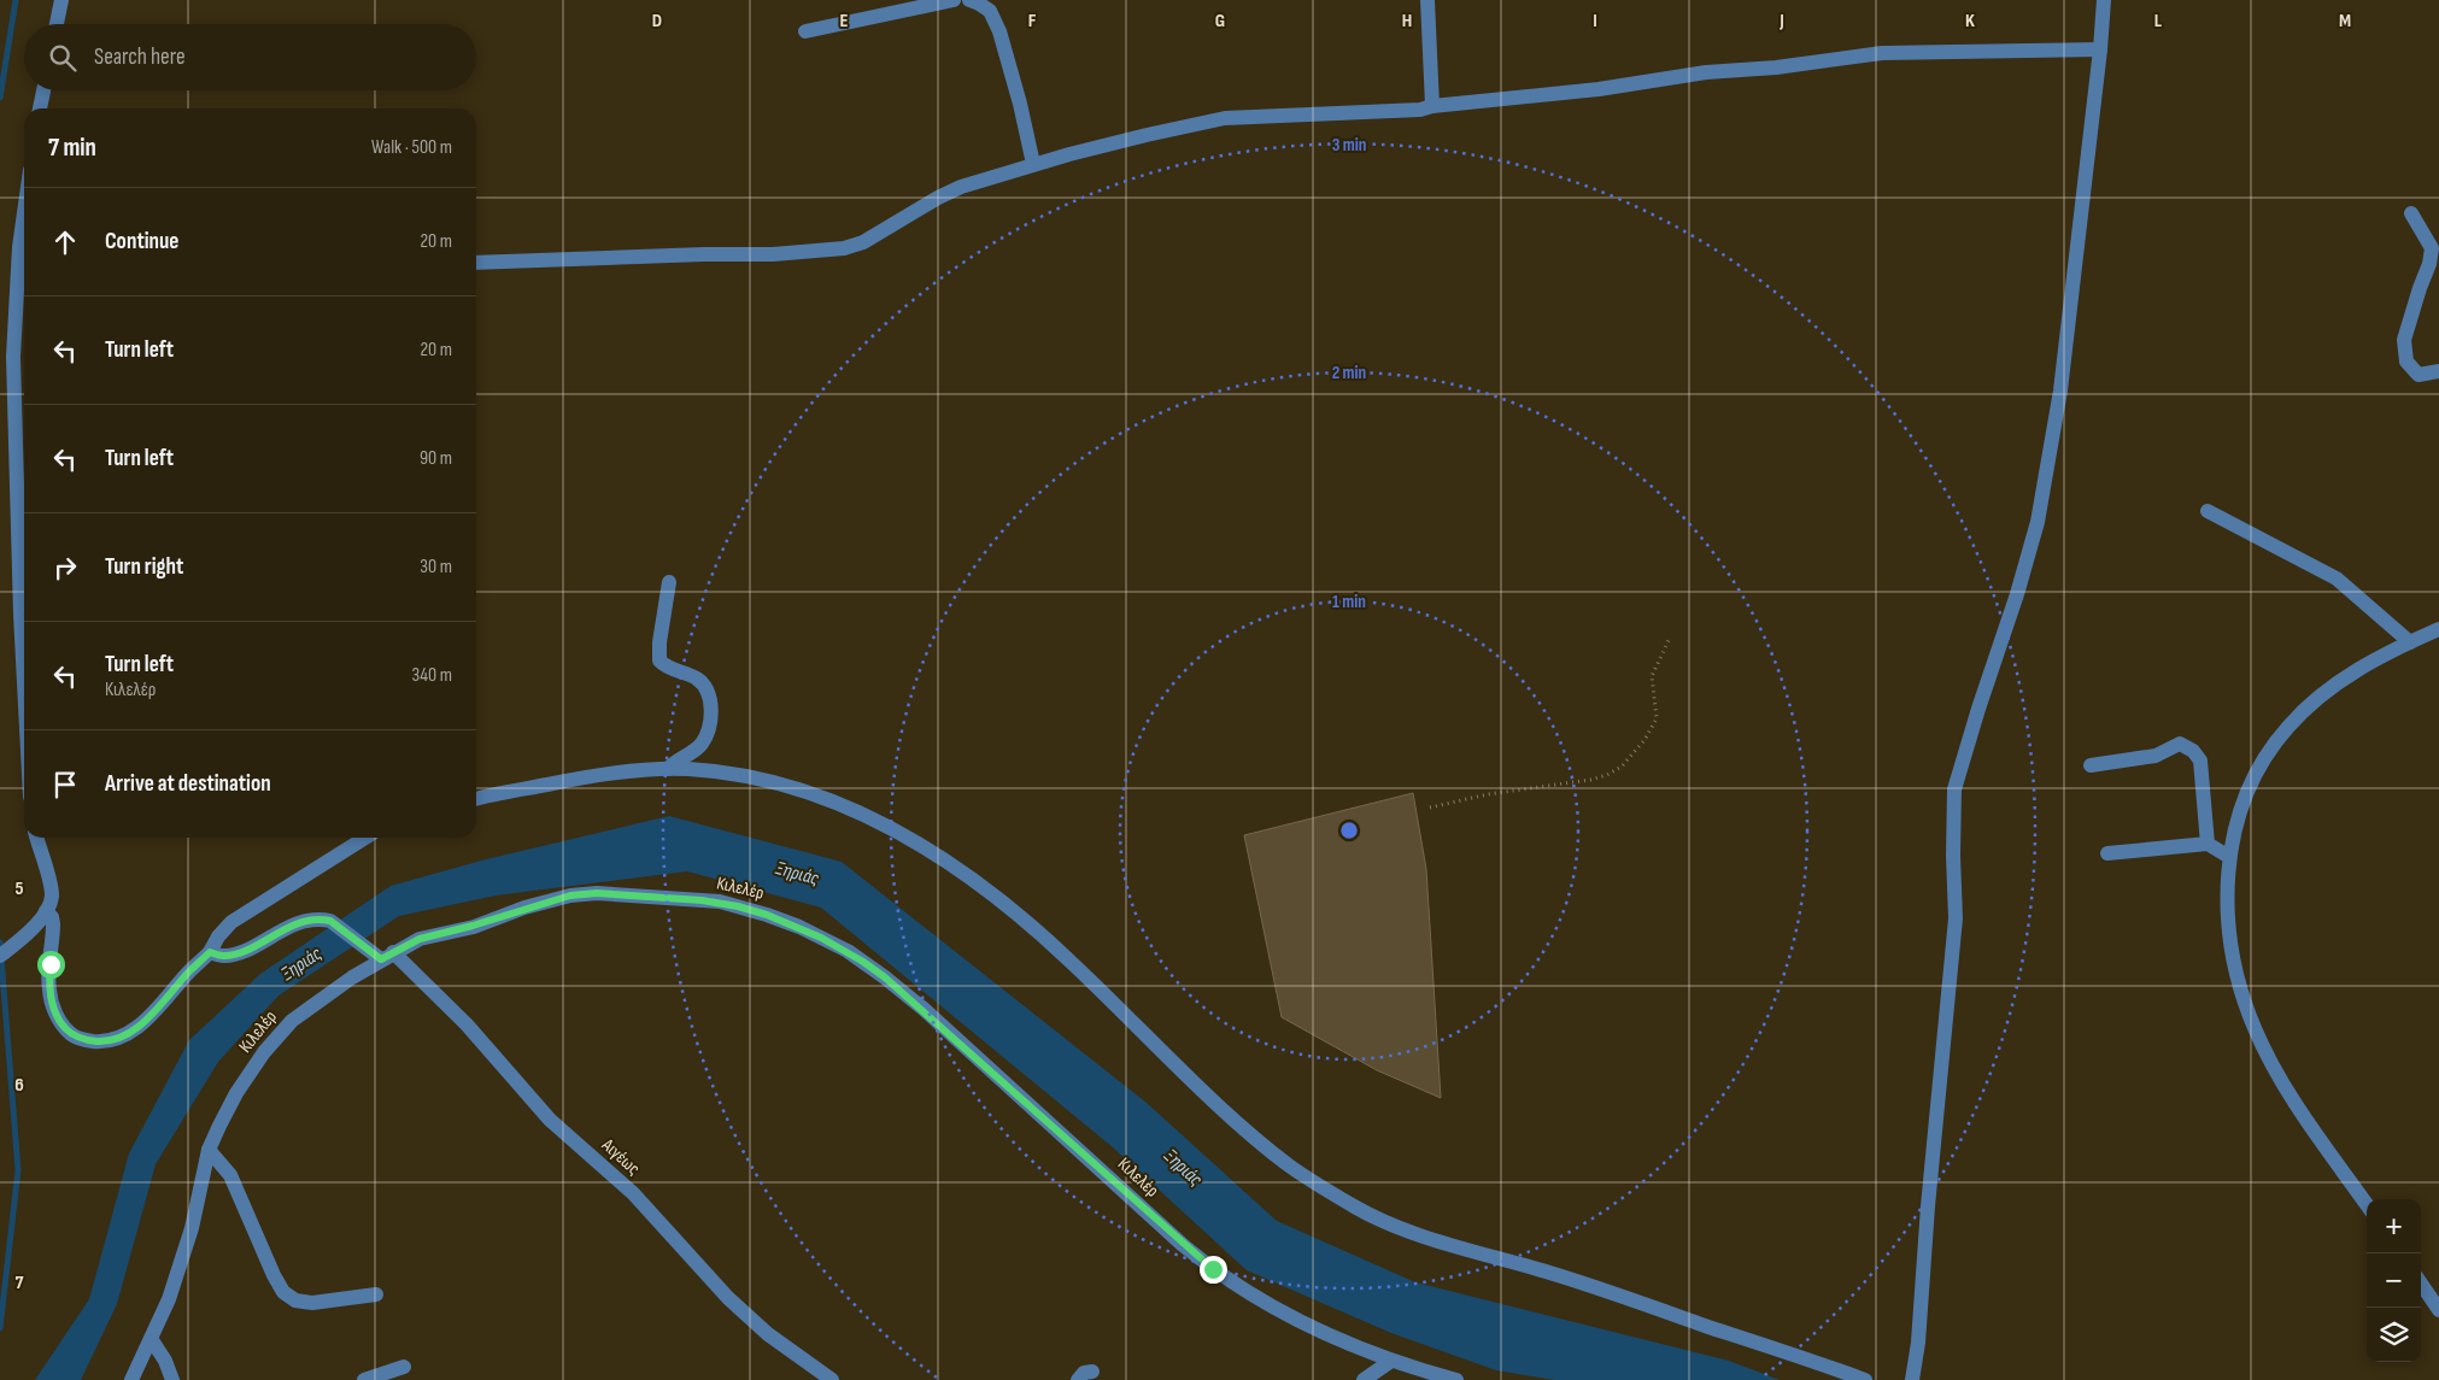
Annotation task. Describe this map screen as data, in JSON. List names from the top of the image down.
{
  "streets": {
    "street": ["Κιλελέρ", "Αιγέως"]
  },
  "crossings": [
    ["Κιλελέρ", "Αιγέως"]
  ],
  "water": ["Ξηριάς"],
  "page": {
    "search": "Search here",
    "heading": ["7 min", "Walk · 500 m"],
    "list": [
      ["Continue", "20 m"],
      ["Turn left", "20 m"],
      ["Turn left", "90 m"],
      ["Turn right", "30 m"],
      ["Turn left", "Κιλελέρ", "340 m"],
      "Arrive at destination"
    ],
    "map_buttons": ["+", "−"]
  },
  "grid": {
    "columns": [
      "D",
      "E",
      "F",
      "G",
      "H",
      "I",
      "J",
      "K",
      "L",
      "M"
    ],
    "rows": ["5", "6", "7"]
  },
  "rings": ["3 min", "2 min", "1 min"]
}
